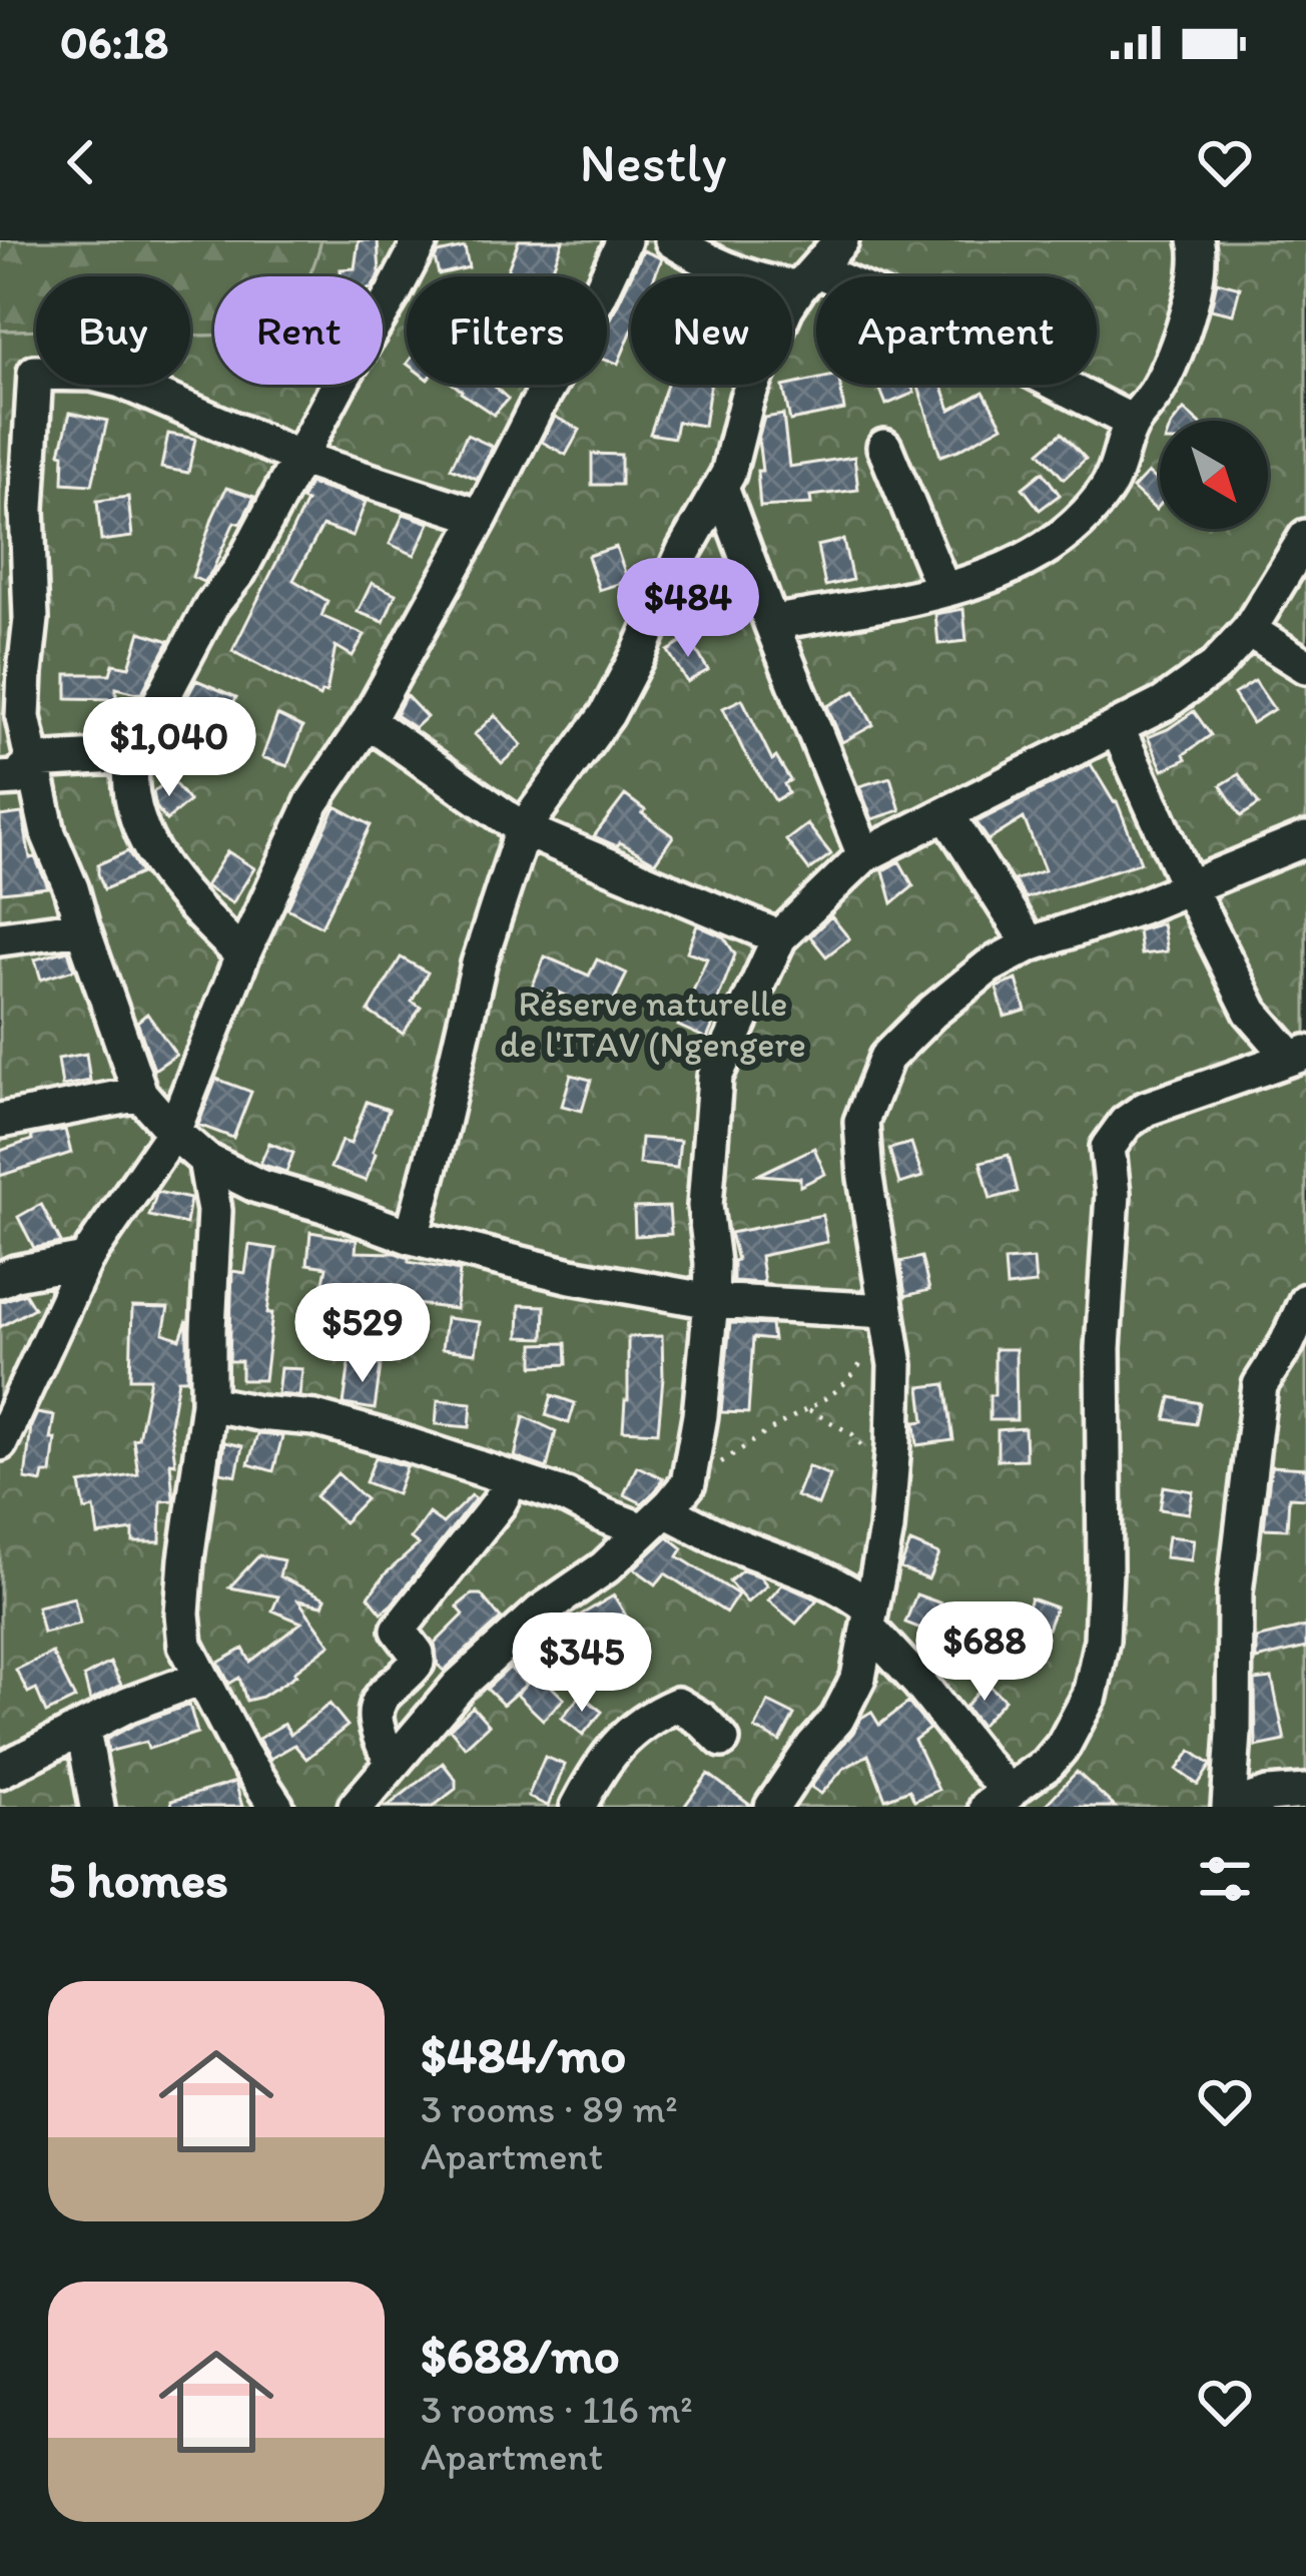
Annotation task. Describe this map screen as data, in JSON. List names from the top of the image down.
{
  "parks": ["Réserve naturelle de l'ITAV (Ngengere"],
  "north": "bottom right",
  "page": {
    "status": "06:18",
    "header": "Nestly",
    "chip": [
      "Buy",
      "Rent",
      "Filters",
      "New",
      "Apartment"
    ],
    "price": [
      "$484",
      "$1,040",
      "$529",
      "$688",
      "$345"
    ],
    "heading": "5 homes",
    "list": [
      {
        "name": "$484/mo",
        "note": "3 rooms · 89 m² · Apartment"
      },
      {
        "name": "$688/mo",
        "note": "3 rooms · 116 m² · Apartment"
      }
    ]
  }
}
